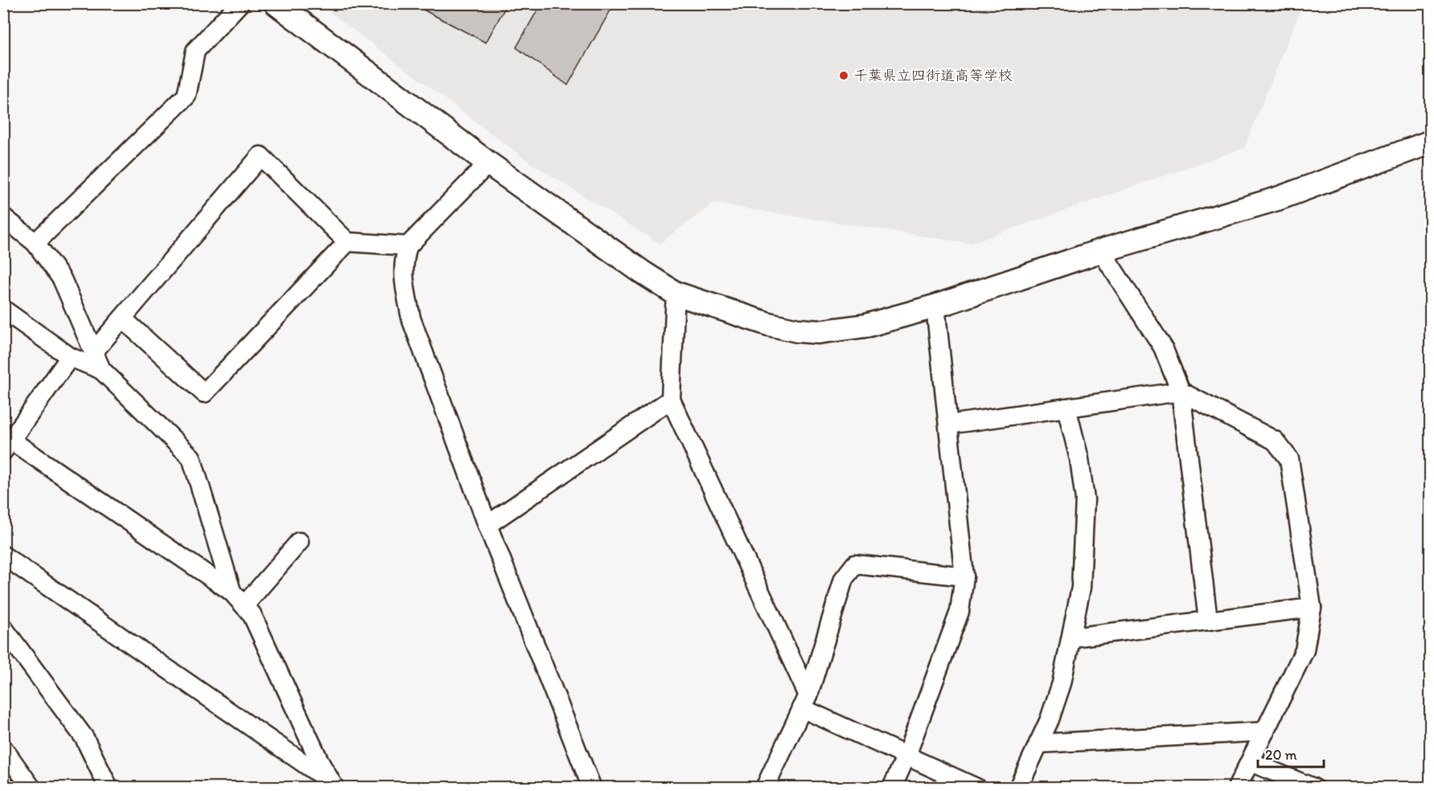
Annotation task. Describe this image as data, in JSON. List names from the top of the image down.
{
  "places": ["千葉県立四街道高等学校"],
  "scale_bar": "20 m"
}
